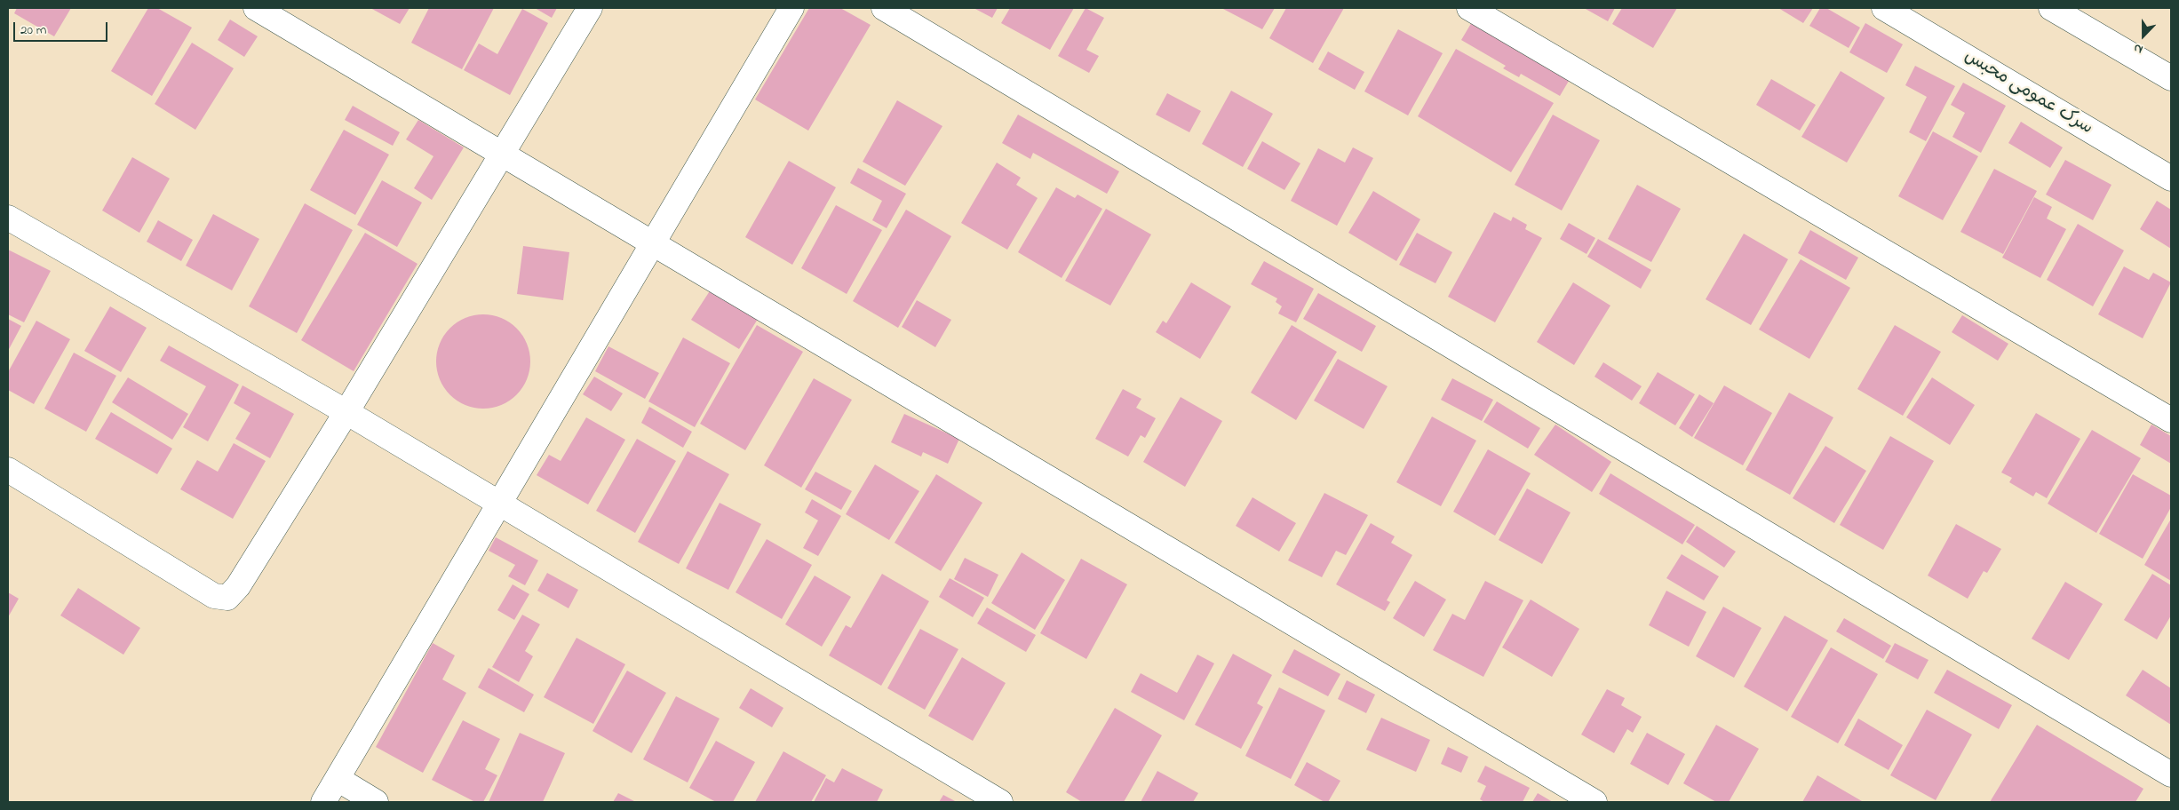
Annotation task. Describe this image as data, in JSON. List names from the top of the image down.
{
  "streets": {
    "street": ["سرک عمومی محبس"]
  },
  "scale_bar": "20 m",
  "north": "bottom"
}
